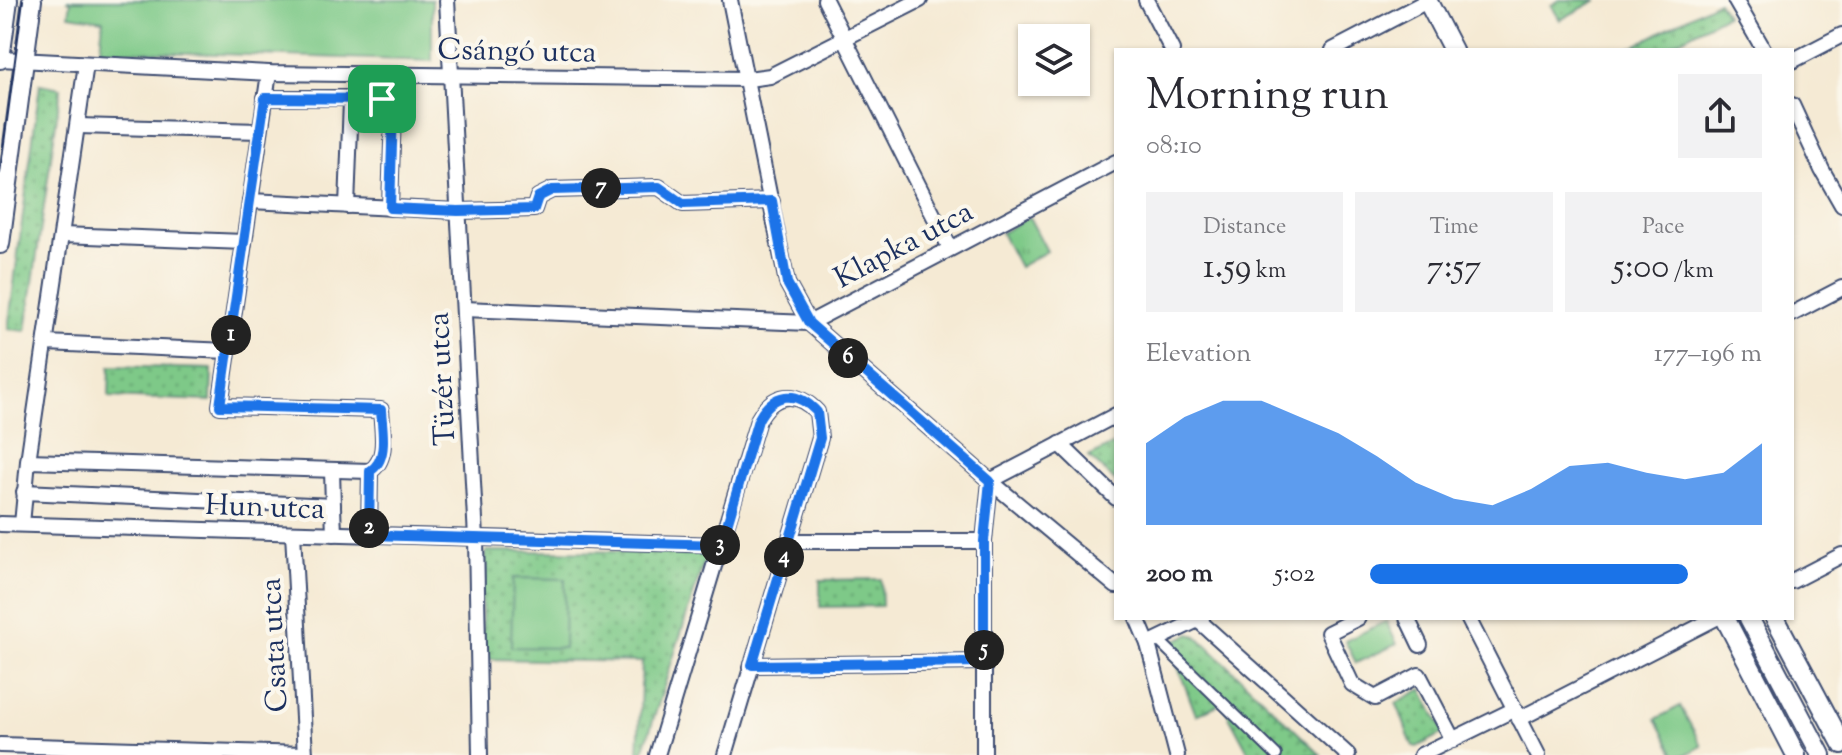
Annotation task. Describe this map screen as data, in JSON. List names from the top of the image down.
{
  "streets": {
    "street": [
      "Csángó utca",
      "Klapka utca",
      "Tüzér utca",
      "Hun utca",
      "Csata utca"
    ]
  },
  "crossings": [
    ["Csángó utca", "Tüzér utca"],
    ["Tüzér utca", "Hun utca"],
    ["Hun utca", "Csata utca"]
  ],
  "page": {
    "heading": ["Morning run", "08:10"],
    "pins": [
      "7",
      "1",
      "6",
      "2",
      "3",
      "4",
      "5"
    ],
    "stats": [
      ["Distance", "1.59 km"],
      ["Time", "7:57"],
      ["Pace", "5:00 /km"]
    ],
    "chart": ["Elevation", "177–196 m"],
    "list": [
      {
        "name": "200 m",
        "note": "5:02"
      }
    ]
  }
}
